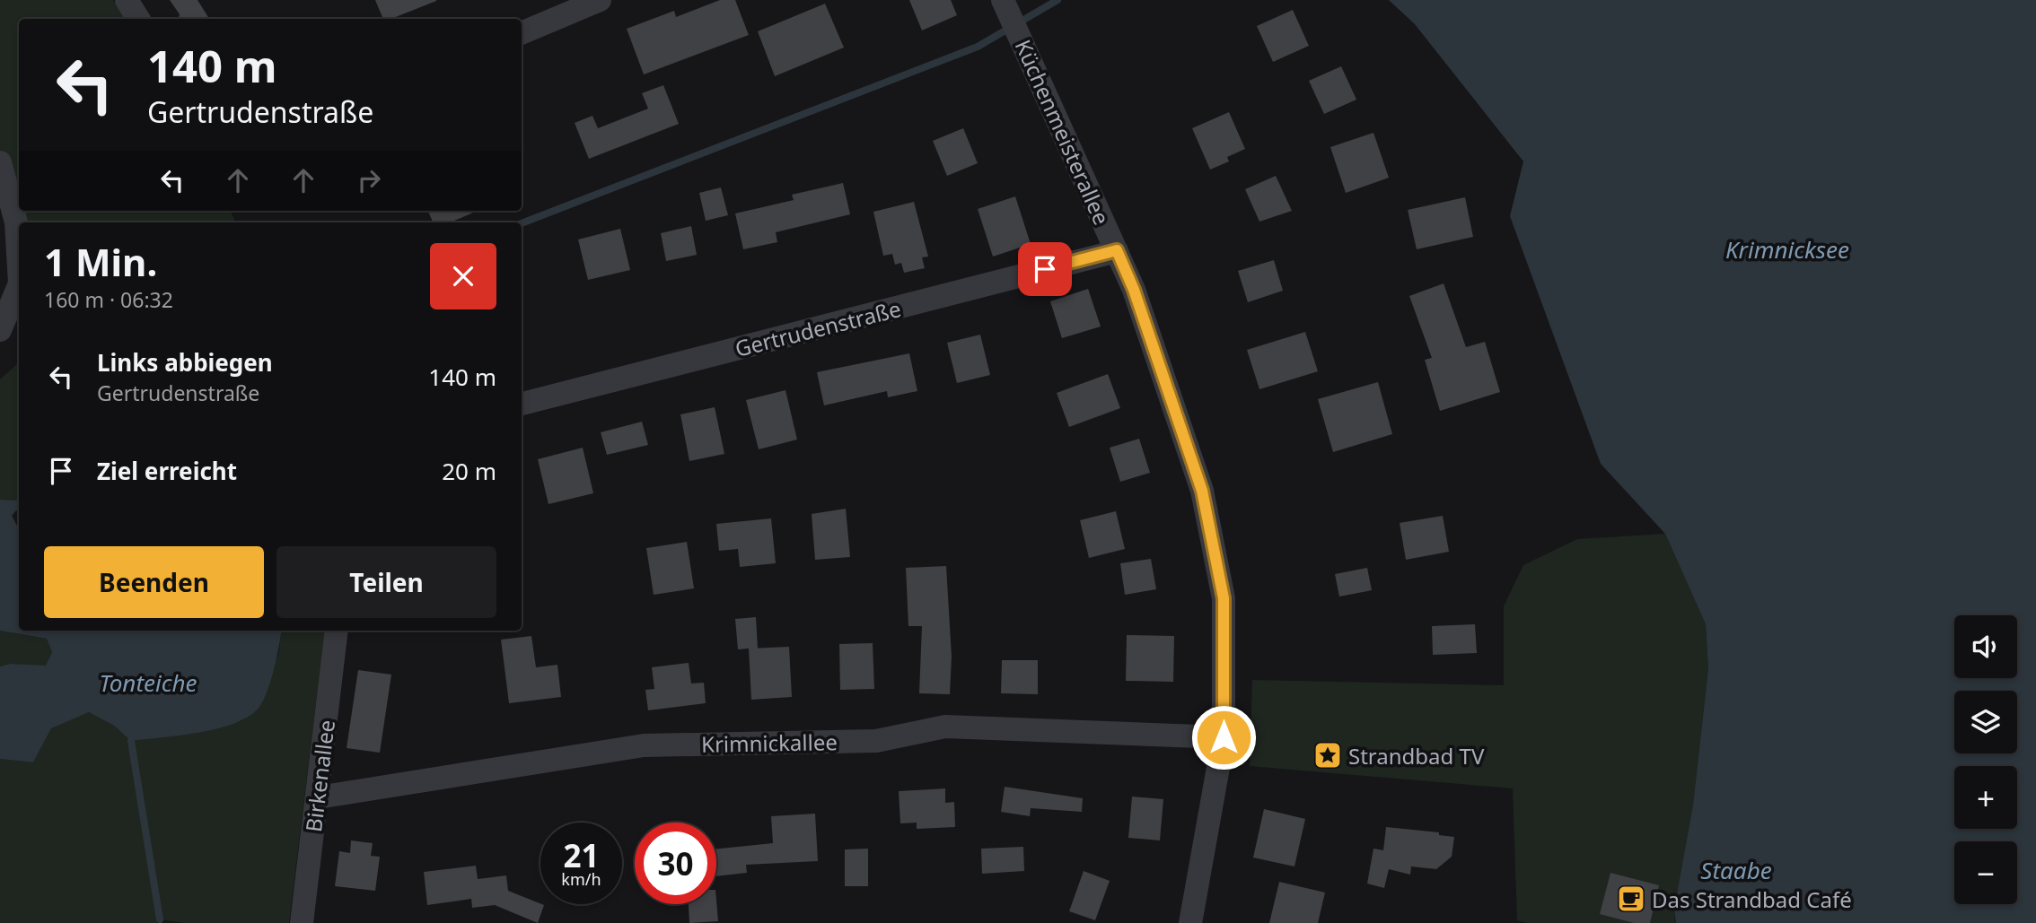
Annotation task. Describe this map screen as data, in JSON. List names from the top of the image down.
{
  "streets": {
    "street": [
      "Küchenmeisterallee",
      "Gertrudenstraße",
      "Krimnickallee",
      "Birkenallee"
    ]
  },
  "crossings": [
    ["Küchenmeisterallee", "Gertrudenstraße"],
    ["Küchenmeisterallee", "Krimnickallee"],
    ["Krimnickallee", "Birkenallee"]
  ],
  "water": ["Krimnicksee", "Tonteiche", "Staabe"],
  "places": {
    "place": ["Strandbad TV"],
    "cafe": ["Das Strandbad Café"]
  },
  "page": {
    "turn": ["140 m", "Gertrudenstraße"],
    "heading": ["1 Min.", "160 m · 06:32"],
    "list": [
      {
        "name": "Links abbiegen",
        "note": "Gertrudenstraße",
        "value": "140 m"
      },
      {
        "name": "Ziel erreicht",
        "value": "20 m"
      }
    ],
    "buttons": ["Beenden", "Teilen"],
    "map_buttons": ["+", "−"],
    "speed": "21 km/h",
    "limit": "30"
  }
}
